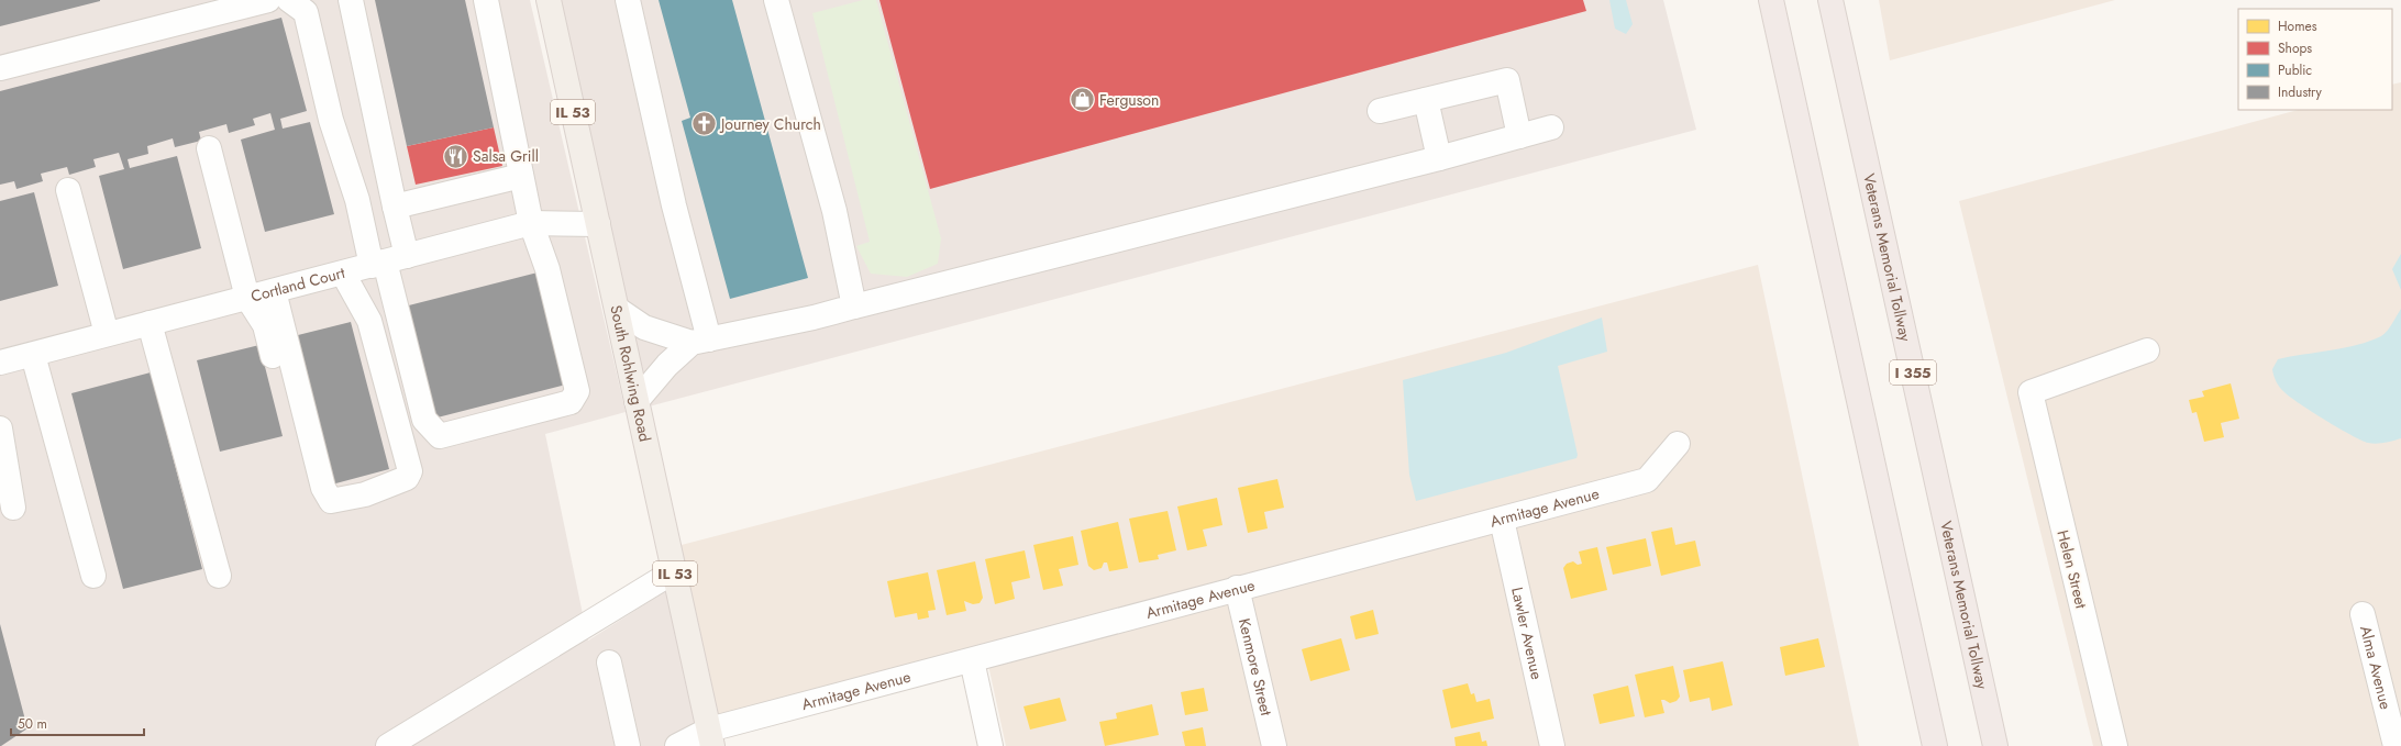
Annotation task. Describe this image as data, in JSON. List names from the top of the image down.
{
  "streets": {
    "highway": ["Veterans Memorial Tollway", "I 355"],
    "main road": ["IL 53", "South Rohlwing Road"],
    "street": [
      "Cortland Court",
      "Armitage Avenue",
      "Helen Street",
      "Lawler Avenue",
      "Kenmore Street",
      "Alma Avenue"
    ]
  },
  "crossings": [
    ["Cortland Court", "South Rohlwing Road"],
    ["South Rohlwing Road", "Armitage Avenue"],
    ["Armitage Avenue", "Lawler Avenue"],
    ["Armitage Avenue", "Kenmore Street"]
  ],
  "places": {
    "shop": ["Ferguson"],
    "church": ["Journey Church"],
    "restaurant": ["Salsa Grill"]
  },
  "legend": [
    "Homes",
    "Shops",
    "Public",
    "Industry"
  ],
  "scale_bar": "50 m"
}
